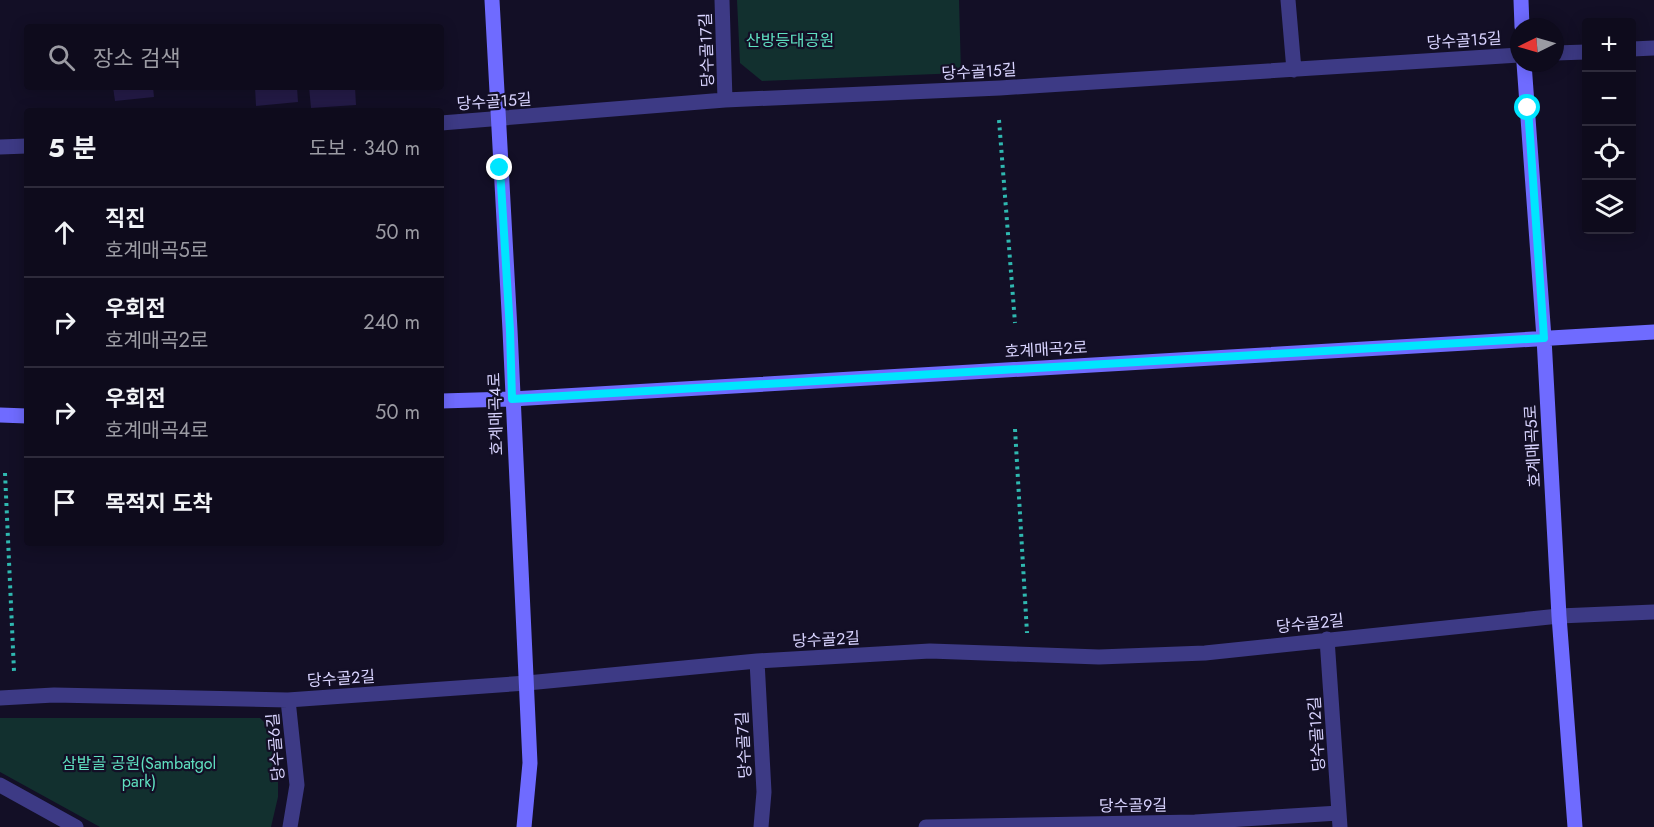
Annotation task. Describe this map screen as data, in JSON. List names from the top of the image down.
{
  "streets": {
    "street": [
      "당수골15길",
      "당수골17길",
      "호계매곡2로",
      "호계매곡4로",
      "호계매곡5로",
      "당수골2길",
      "당수골12길",
      "당수골7길",
      "당수골6길",
      "당수골9길"
    ]
  },
  "crossings": [
    ["당수골15길", "당수골17길"],
    ["당수골15길", "호계매곡4로"],
    ["호계매곡2로", "호계매곡4로"],
    ["호계매곡2로", "호계매곡5로"],
    ["호계매곡4로", "당수골2길"],
    ["호계매곡5로", "당수골2길"],
    ["당수골2길", "당수골12길"],
    ["당수골2길", "당수골7길"],
    ["당수골2길", "당수골6길"],
    ["당수골12길", "당수골9길"]
  ],
  "parks": ["산방등대공원", "삼밭골 공원(Sambatgol park)"],
  "north": "left",
  "page": {
    "map_buttons": ["+", "−"],
    "search": "장소 검색",
    "heading": ["5 분", "도보 · 340 m"],
    "list": [
      ["직진", "호계매곡5로", "50 m"],
      ["우회전", "호계매곡2로", "240 m"],
      ["우회전", "호계매곡4로", "50 m"],
      "목적지 도착"
    ]
  }
}
